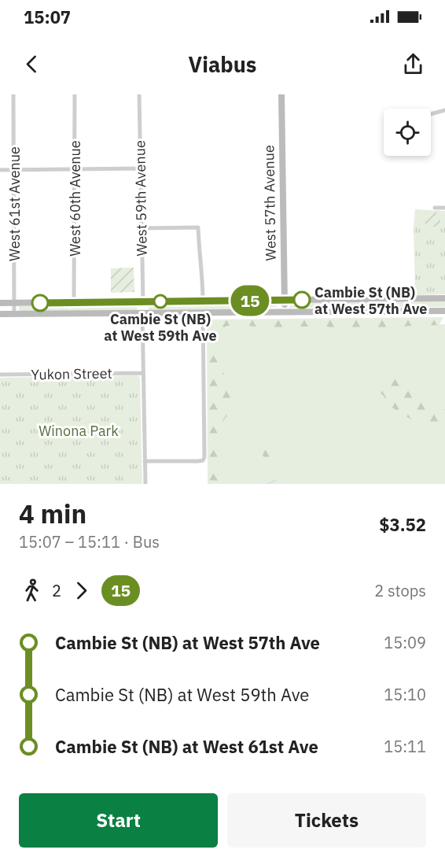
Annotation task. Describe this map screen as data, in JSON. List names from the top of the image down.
{
  "streets": {
    "main road": ["West 57th Avenue"],
    "street": [
      "West 60th Avenue",
      "West 59th Avenue",
      "West 61st Avenue",
      "Yukon Street"
    ]
  },
  "crossings": [
    ["West 59th Avenue", "Yukon Street"]
  ],
  "parks": ["Winona Park"],
  "places": ["Cambie St (NB) at West 57th Ave", "Cambie St (NB) at West 59th Ave"],
  "lines": ["bus line 15"],
  "page": {
    "status": "15:07",
    "header": "Viabus",
    "on_map": "15",
    "heading": ["4 min", "15:07 – 15:11 · Bus", "$3.52"],
    "legs": ["2", "15", "2 stops"],
    "list": [
      {
        "name": "Cambie St (NB) at West 57th Ave",
        "value": "15:09"
      },
      {
        "name": "Cambie St (NB) at West 59th Ave",
        "value": "15:10"
      },
      {
        "name": "Cambie St (NB) at West 61st Ave",
        "value": "15:11"
      }
    ],
    "buttons": ["Start", "Tickets"]
  }
}
